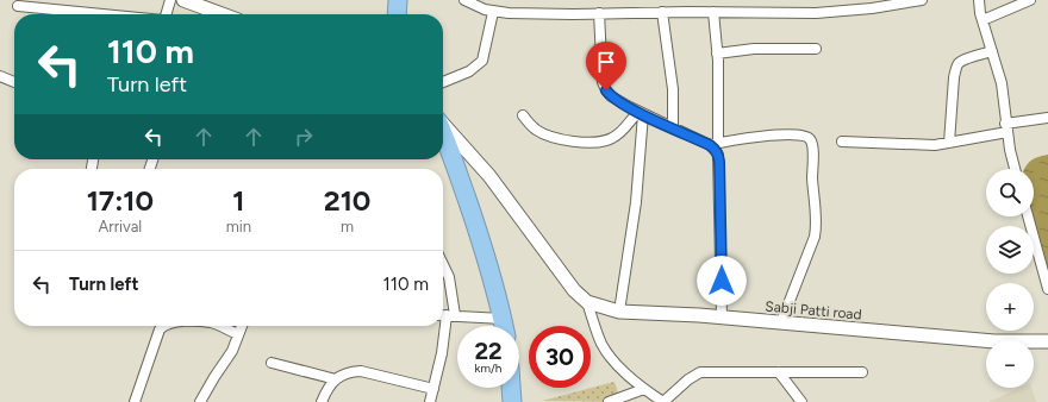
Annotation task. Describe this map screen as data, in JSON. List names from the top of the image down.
{
  "streets": {
    "main road": ["Sabji Patti road"]
  },
  "page": {
    "turn": ["110 m", "Turn left"],
    "map_buttons": ["+", "−"],
    "eta": [
      "17:10",
      "Arrival",
      "1",
      "min",
      "210",
      "m"
    ],
    "list": [
      {
        "name": "Turn left",
        "value": "110 m"
      }
    ],
    "speed": "22 km/h",
    "limit": "30"
  }
}
